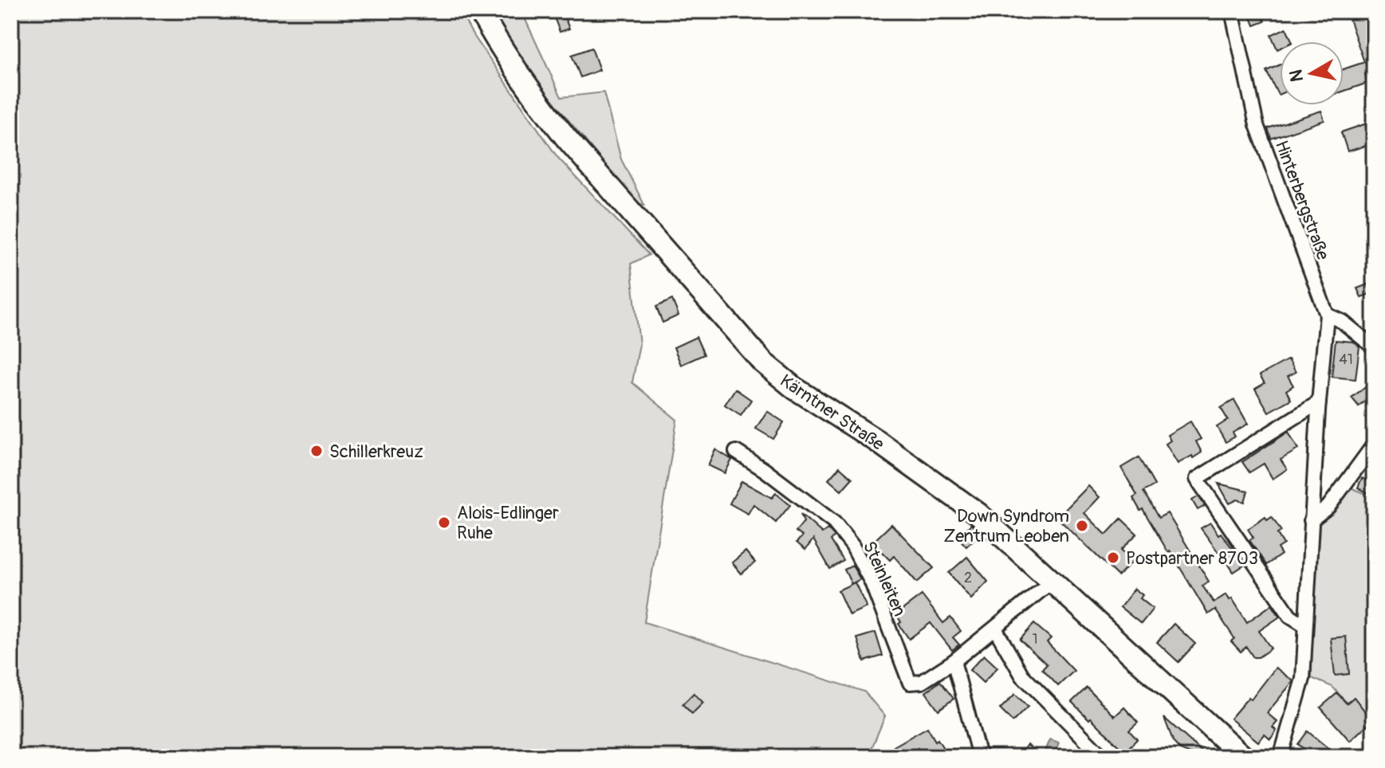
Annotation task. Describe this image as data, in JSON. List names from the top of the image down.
{
  "streets": {
    "main road": ["Kärntner Straße"],
    "street": ["Hinterbergstraße", "Steinleiten"]
  },
  "crossings": [
    ["Kärntner Straße", "Steinleiten"]
  ],
  "places": [
    "Schillerkreuz",
    "Alois-Edlinger Ruhe",
    "Down Syndrom Zentrum Leoben",
    "Postpartner 8703"
  ],
  "house_numbers": ["41", "2", "1"],
  "north": "left"
}
